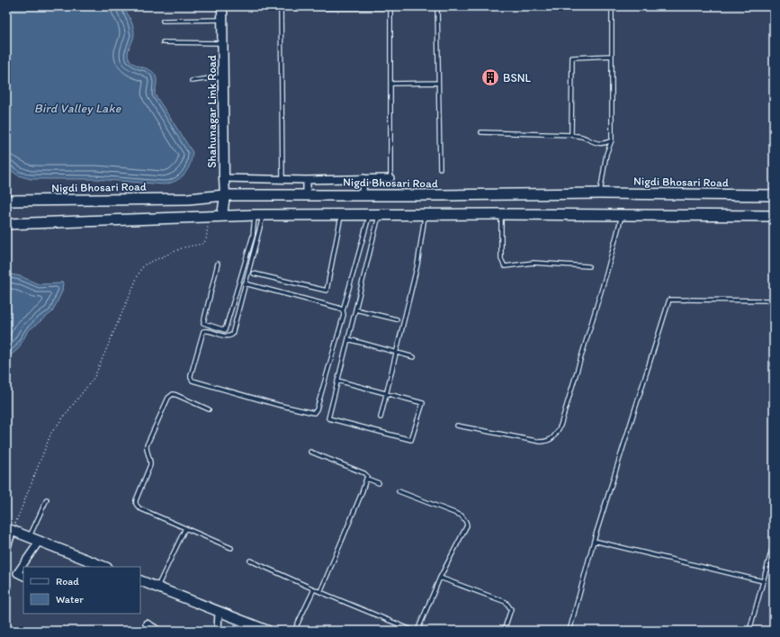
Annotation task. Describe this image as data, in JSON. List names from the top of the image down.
{
  "streets": {
    "main road": ["Nigdi Bhosari Road"],
    "street": ["Shahunagar Link Road"]
  },
  "crossings": [
    ["Shahunagar Link Road", "Nigdi Bhosari Road"]
  ],
  "water": ["Bird Valley Lake"],
  "places": {
    "building": ["BSNL"]
  },
  "legend": ["Road", "Water"]
}
